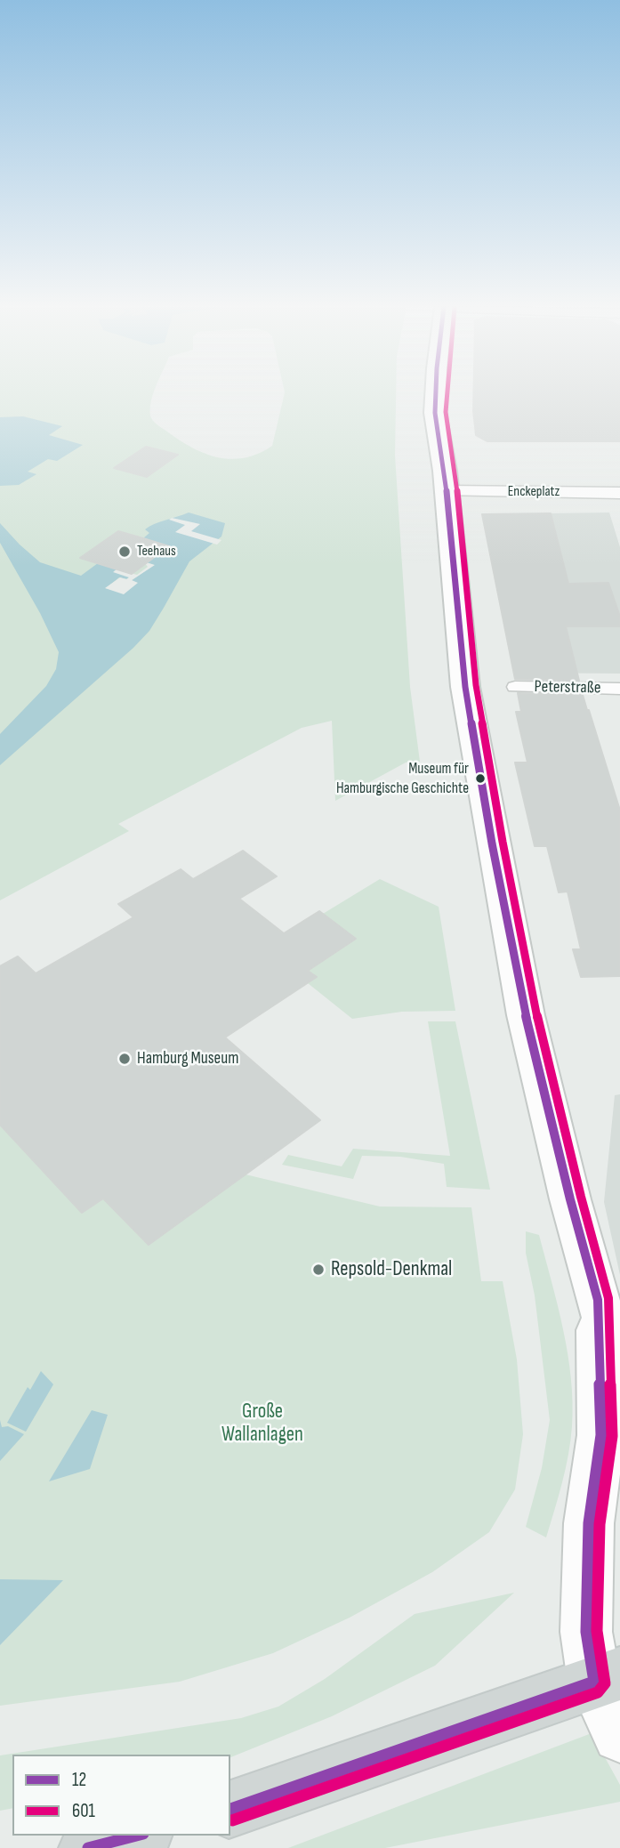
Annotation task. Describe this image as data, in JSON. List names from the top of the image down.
{
  "streets": {
    "street": ["Enckeplatz", "Peterstraße"]
  },
  "parks": ["Große Wallanlagen"],
  "places": [
    "Teehaus",
    "Museum für Hamburgische Geschichte",
    "Hamburg Museum",
    "Repsold-Denkmal"
  ],
  "lines": ["transit line 12", "transit line 601"],
  "legend": ["12", "601"]
}
